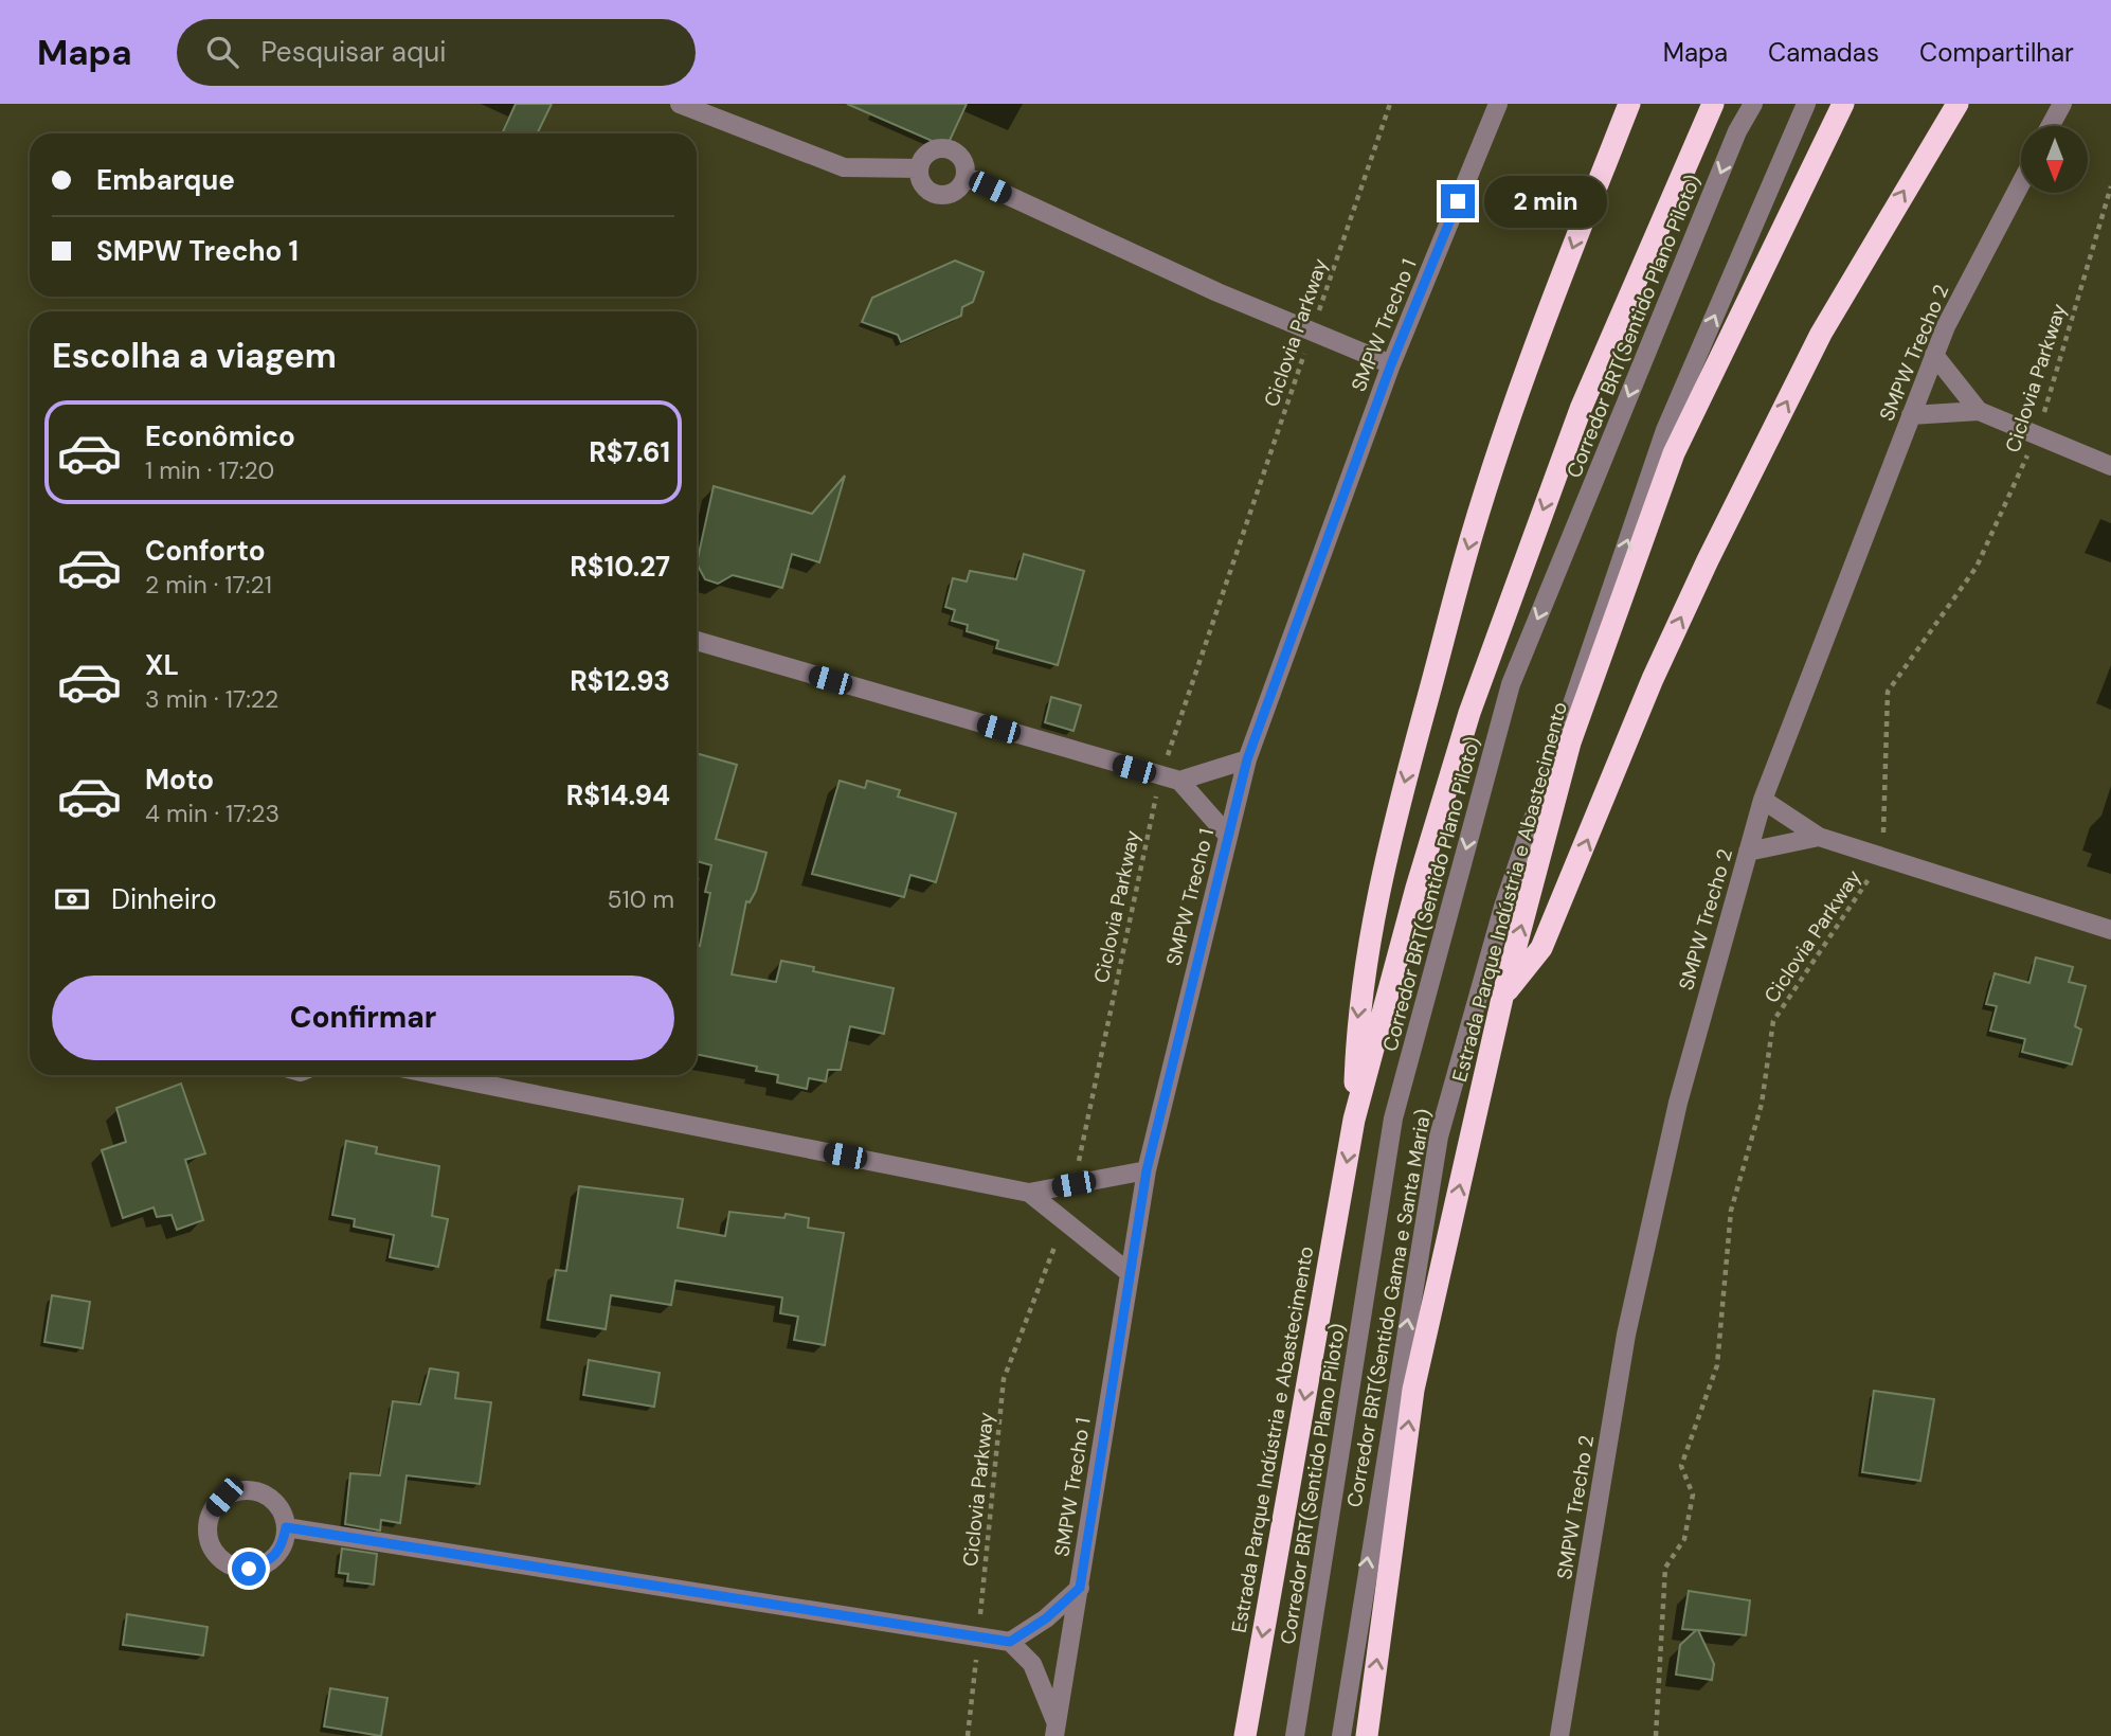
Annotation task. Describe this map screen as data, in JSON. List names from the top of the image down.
{
  "streets": {
    "highway": ["Estrada Parque Indústria e Abastecimento"],
    "street": [
      "SMPW Trecho 1",
      "Corredor BRT(Sentido Plano Piloto)",
      "SMPW Trecho 2",
      "Corredor BRT(Sentido Gama e Santa Maria)"
    ],
    "path": ["Ciclovia Parkway"]
  },
  "one_way": ["Corredor BRT(Sentido Plano Piloto)", "Corredor BRT(Sentido Gama e Santa Maria)"],
  "north": "bottom",
  "page": {
    "header": "Mapa",
    "search": "Pesquisar aqui",
    "nav": ["Mapa", "Camadas", "Compartilhar"],
    "banner": ["Embarque", "SMPW Trecho 1"],
    "bubble": "2 min",
    "heading": "Escolha a viagem",
    "list": [
      {
        "name": "Econômico",
        "note": "1 min · 17:20",
        "value": "R$7.61"
      },
      {
        "name": "Conforto",
        "note": "2 min · 17:21",
        "value": "R$10.27"
      },
      {
        "name": "XL",
        "note": "3 min · 17:22",
        "value": "R$12.93"
      },
      {
        "name": "Moto",
        "note": "4 min · 17:23",
        "value": "R$14.94"
      }
    ],
    "pay": ["Dinheiro", "510 m"],
    "buttons": "Confirmar"
  }
}
